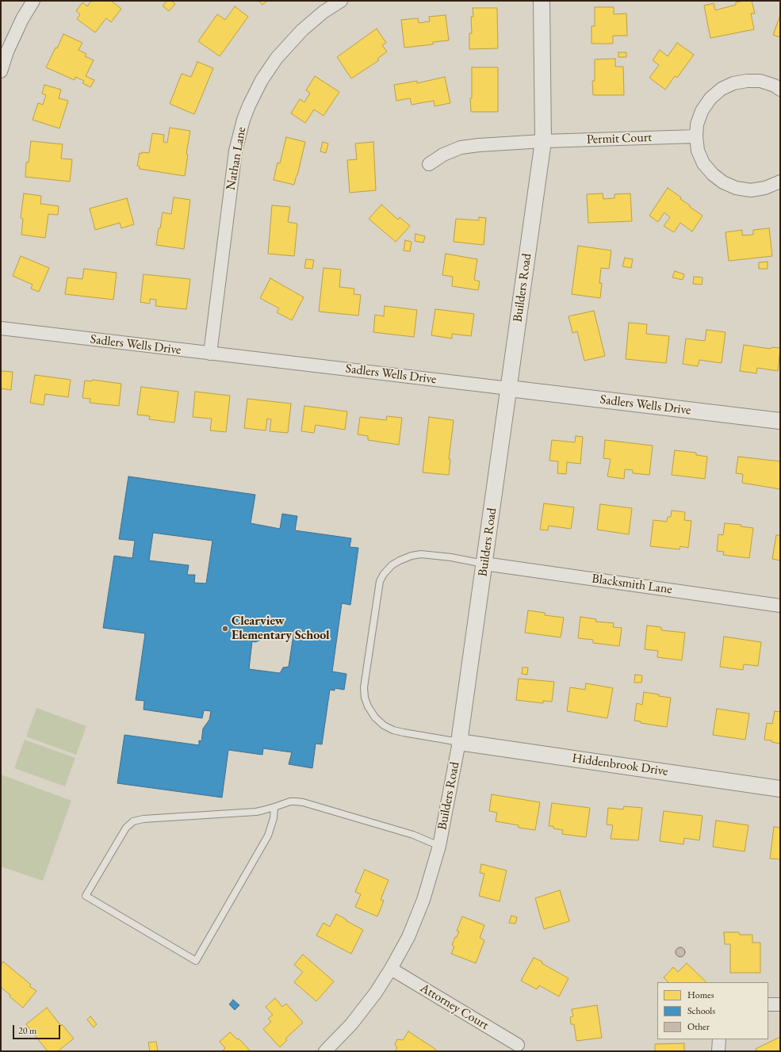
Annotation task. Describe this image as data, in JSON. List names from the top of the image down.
{
  "streets": {
    "street": [
      "Permit Court",
      "Nathan Lane",
      "Builders Road",
      "Sadlers Wells Drive",
      "Blacksmith Lane",
      "Hiddenbrook Drive",
      "Attorney Court"
    ]
  },
  "crossings": [
    ["Permit Court", "Builders Road"],
    ["Nathan Lane", "Sadlers Wells Drive"],
    ["Builders Road", "Sadlers Wells Drive"],
    ["Builders Road", "Blacksmith Lane"],
    ["Builders Road", "Hiddenbrook Drive"],
    ["Builders Road", "Attorney Court"]
  ],
  "places": ["Clearview Elementary School"],
  "legend": ["Homes", "Schools", "Other"],
  "scale_bar": "20 m"
}
